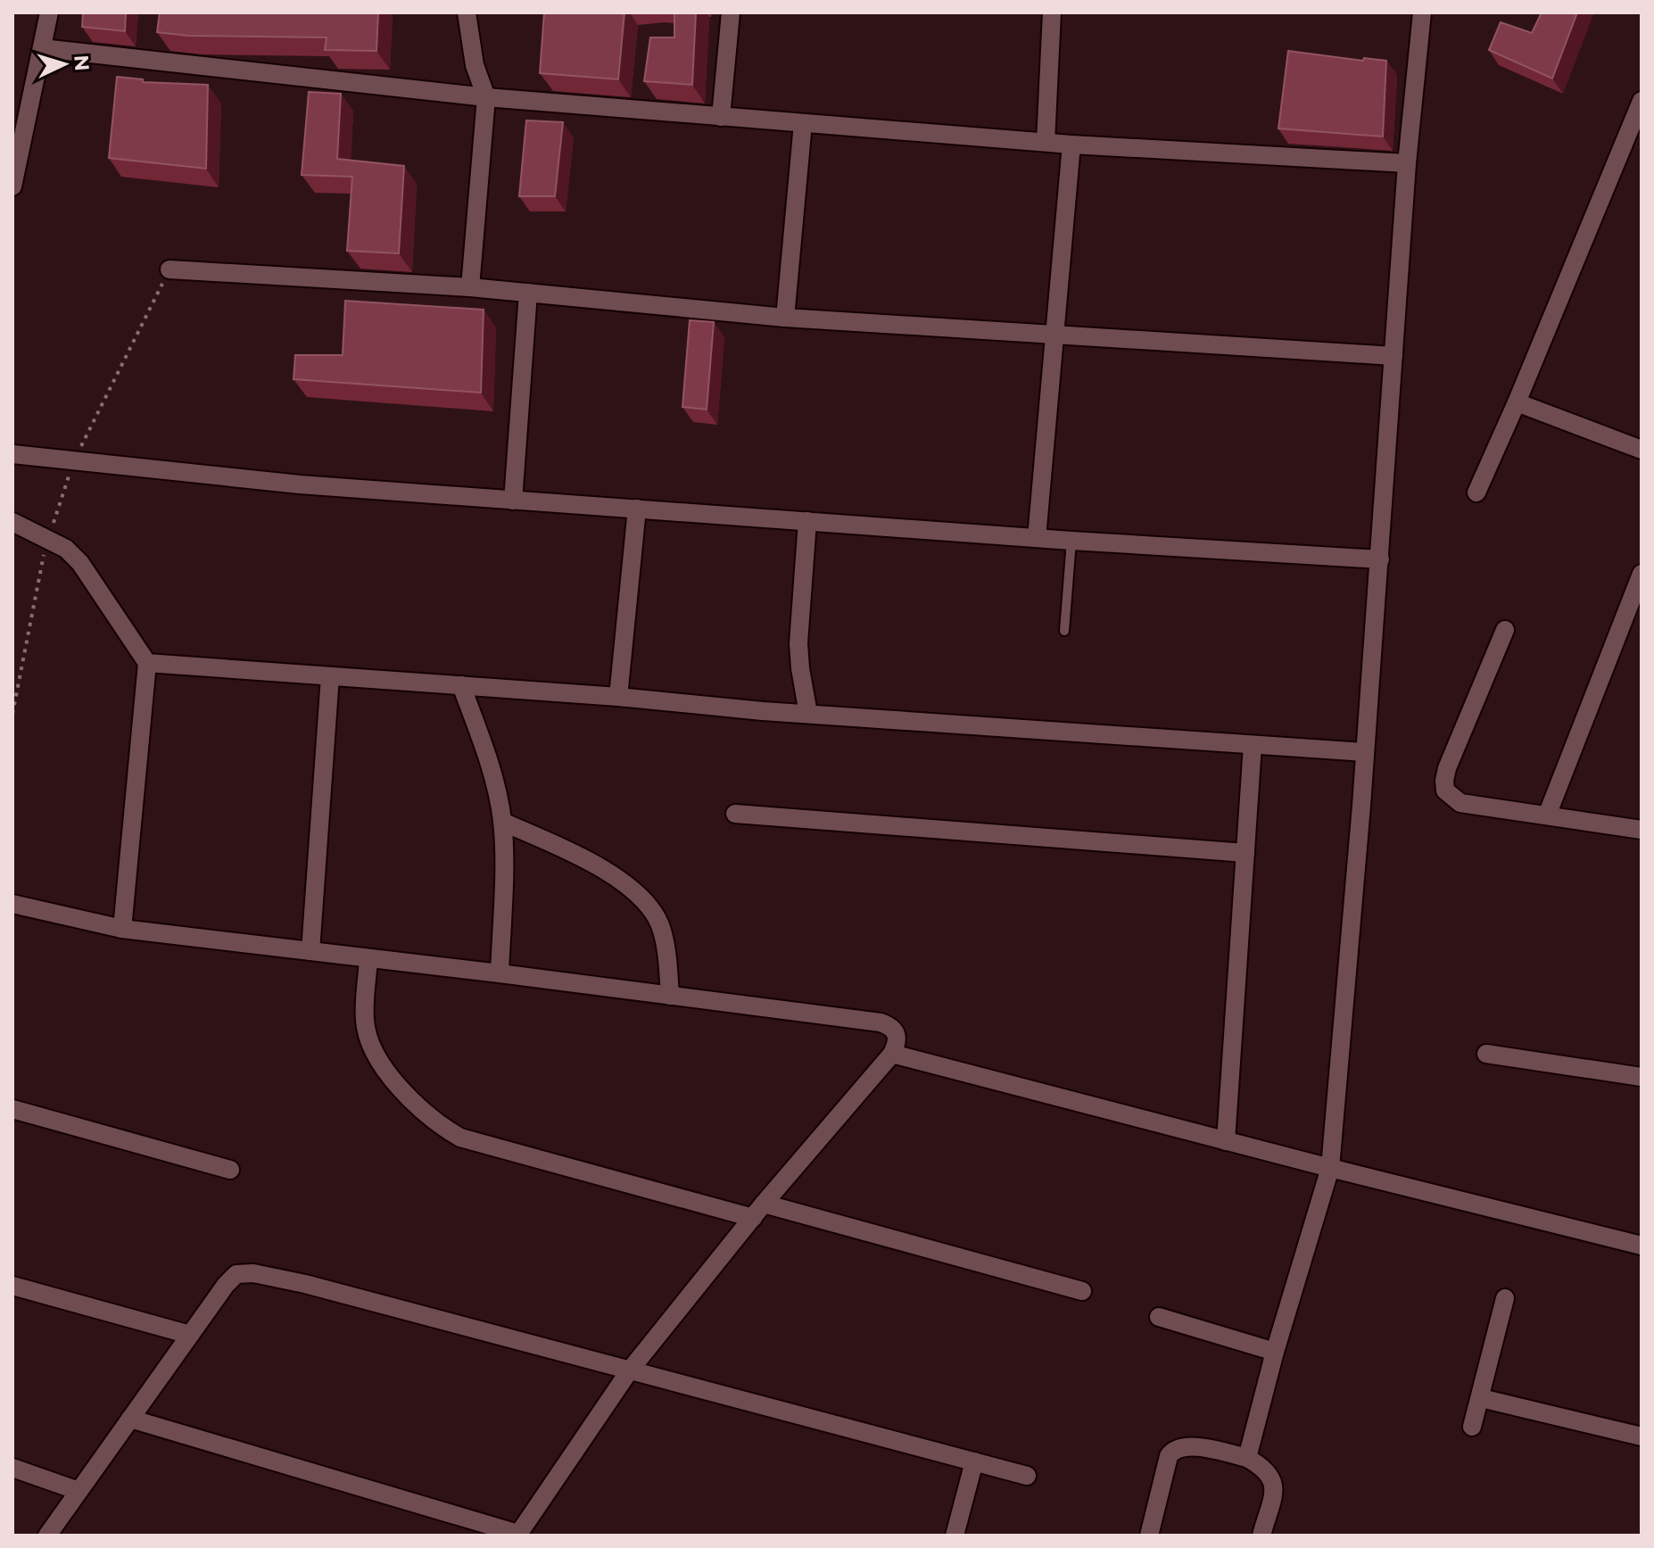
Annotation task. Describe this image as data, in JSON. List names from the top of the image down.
{
  "north": "right"
}
